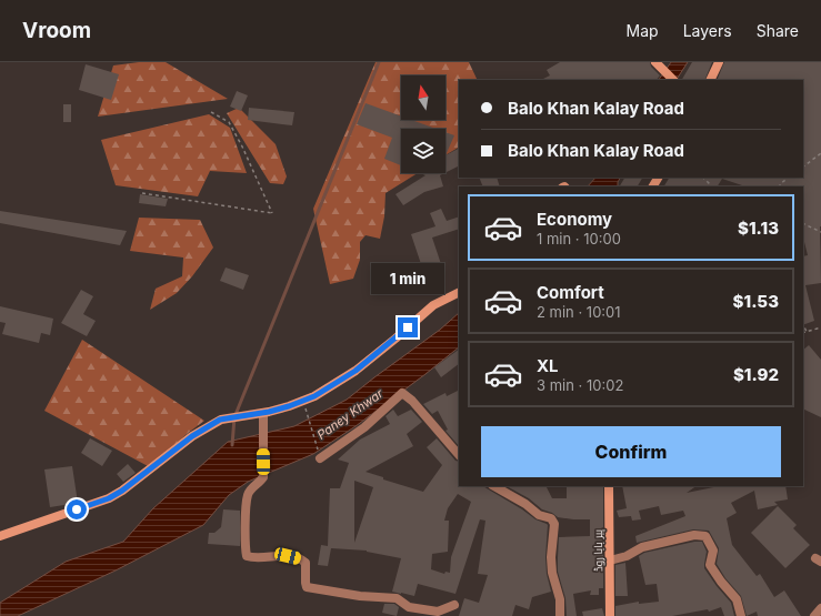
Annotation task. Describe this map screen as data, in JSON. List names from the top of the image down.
{
  "streets": {
    "street": ["پیر بابا روڈ"]
  },
  "water": ["Paney Khwar"],
  "north": "top",
  "page": {
    "header": "Vroom",
    "nav": ["Map", "Layers", "Share"],
    "banner": ["Balo Khan Kalay Road", "Balo Khan Kalay Road"],
    "list": [
      {
        "name": "Economy",
        "note": "1 min · 10:00",
        "value": "$1.13"
      },
      {
        "name": "Comfort",
        "note": "2 min · 10:01",
        "value": "$1.53"
      },
      {
        "name": "XL",
        "note": "3 min · 10:02",
        "value": "$1.92"
      }
    ],
    "bubble": "1 min",
    "buttons": "Confirm"
  }
}
